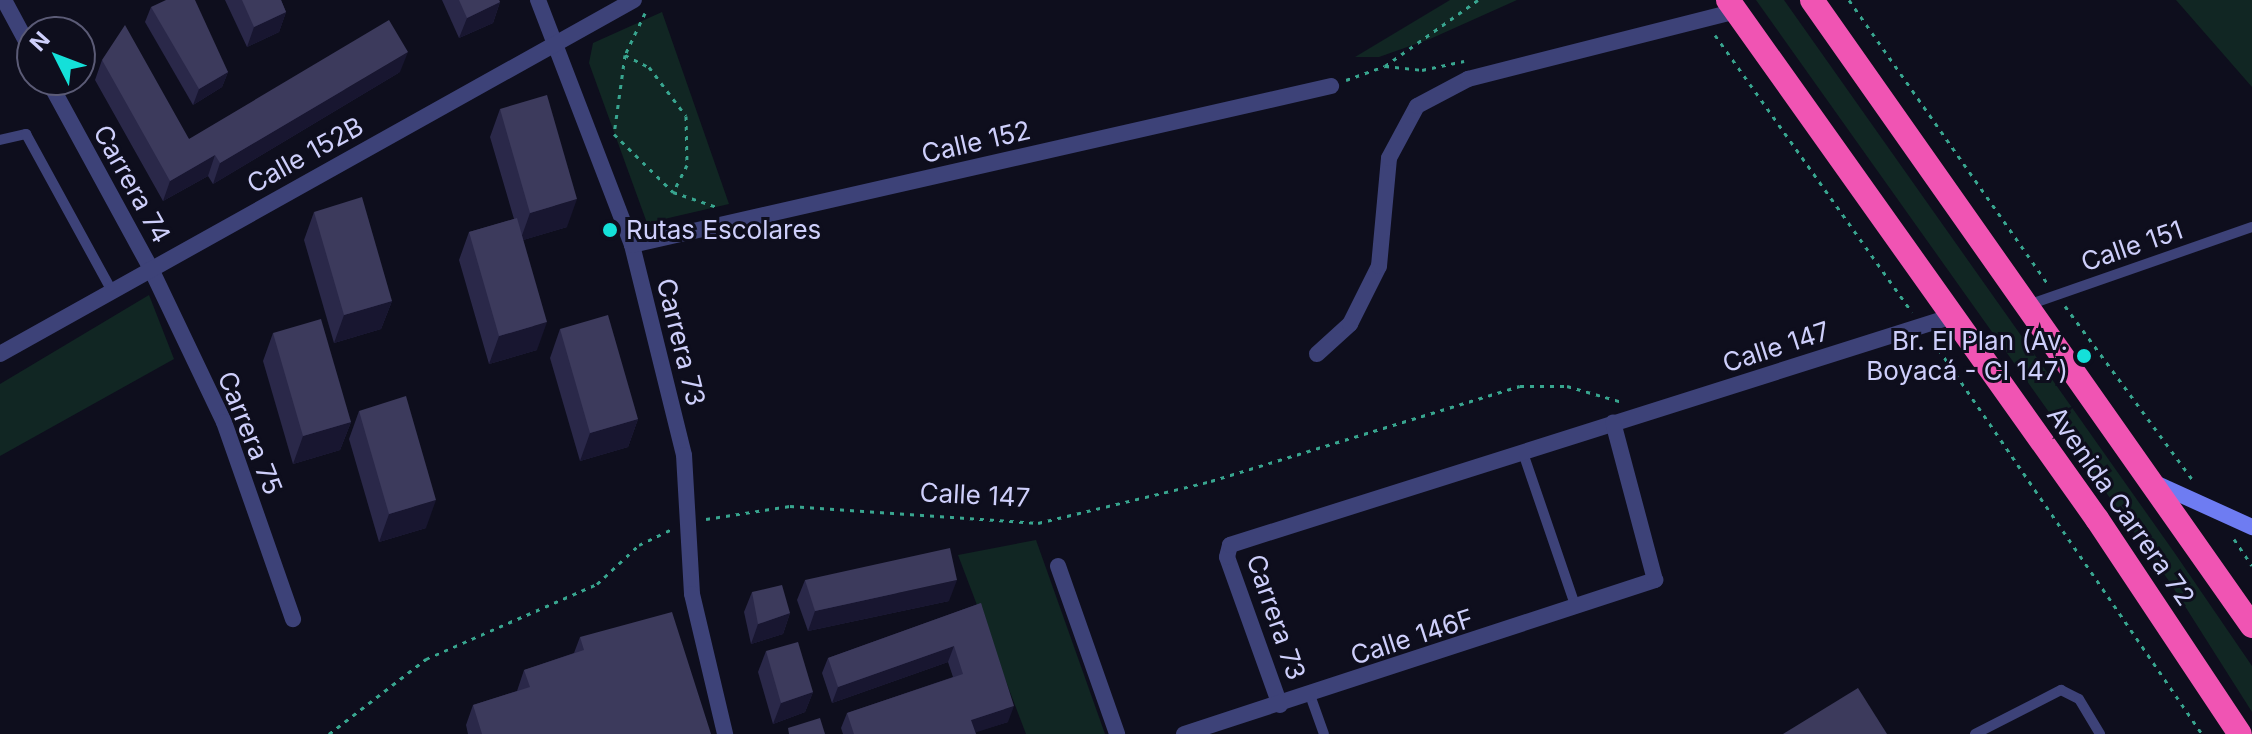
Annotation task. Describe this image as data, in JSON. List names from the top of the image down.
{
  "streets": {
    "highway": ["Avenida Carrera 72"],
    "street": [
      "Calle 152",
      "Calle 152B",
      "Carrera 74",
      "Carrera 73",
      "Calle 147",
      "Carrera 75",
      "Calle 146F"
    ],
    "lane": ["Calle 151"]
  },
  "crossings": [
    ["Calle 152", "Carrera 73"],
    ["Calle 152B", "Carrera 74"],
    ["Calle 152B", "Carrera 73"],
    ["Calle 152B", "Carrera 75"],
    ["Carrera 74", "Carrera 75"],
    ["Calle 151", "Avenida Carrera 72"],
    ["Carrera 73", "Calle 147"],
    ["Carrera 73", "Calle 146F"],
    ["Calle 147", "Avenida Carrera 72"],
    ["Calle 147", "Calle 146F"]
  ],
  "places": ["Rutas Escolares", "Br. El Plan (Av. Boyacá - Cl 147)"],
  "north": "top left"
}
